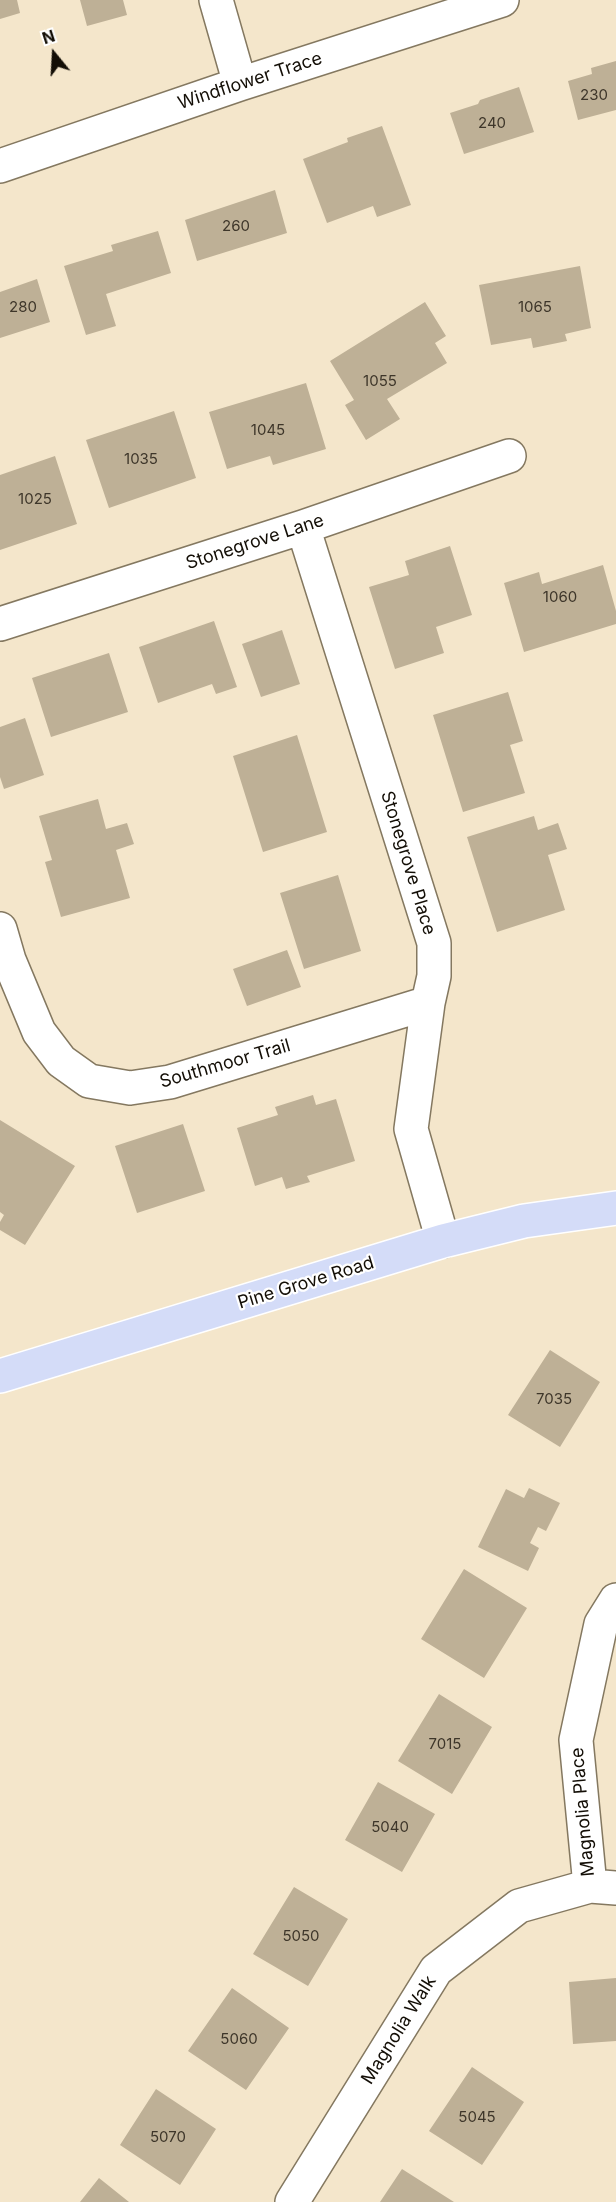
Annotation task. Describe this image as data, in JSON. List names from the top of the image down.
{
  "streets": {
    "main road": ["Pine Grove Road"],
    "street": [
      "Windflower Trace",
      "Stonegrove Lane",
      "Stonegrove Place",
      "Southmoor Trail",
      "Magnolia Place",
      "Magnolia Walk"
    ]
  },
  "crossings": [
    ["Stonegrove Lane", "Stonegrove Place"],
    ["Stonegrove Place", "Southmoor Trail"],
    ["Stonegrove Place", "Pine Grove Road"],
    ["Magnolia Place", "Magnolia Walk"]
  ],
  "house_numbers": [
    "230",
    "240",
    "260",
    "280",
    "1065",
    "1055",
    "1045",
    "1035",
    "1025",
    "1060",
    "7035",
    "7015",
    "5040",
    "5050",
    "5060",
    "5045",
    "5070"
  ],
  "north": "top"
}
